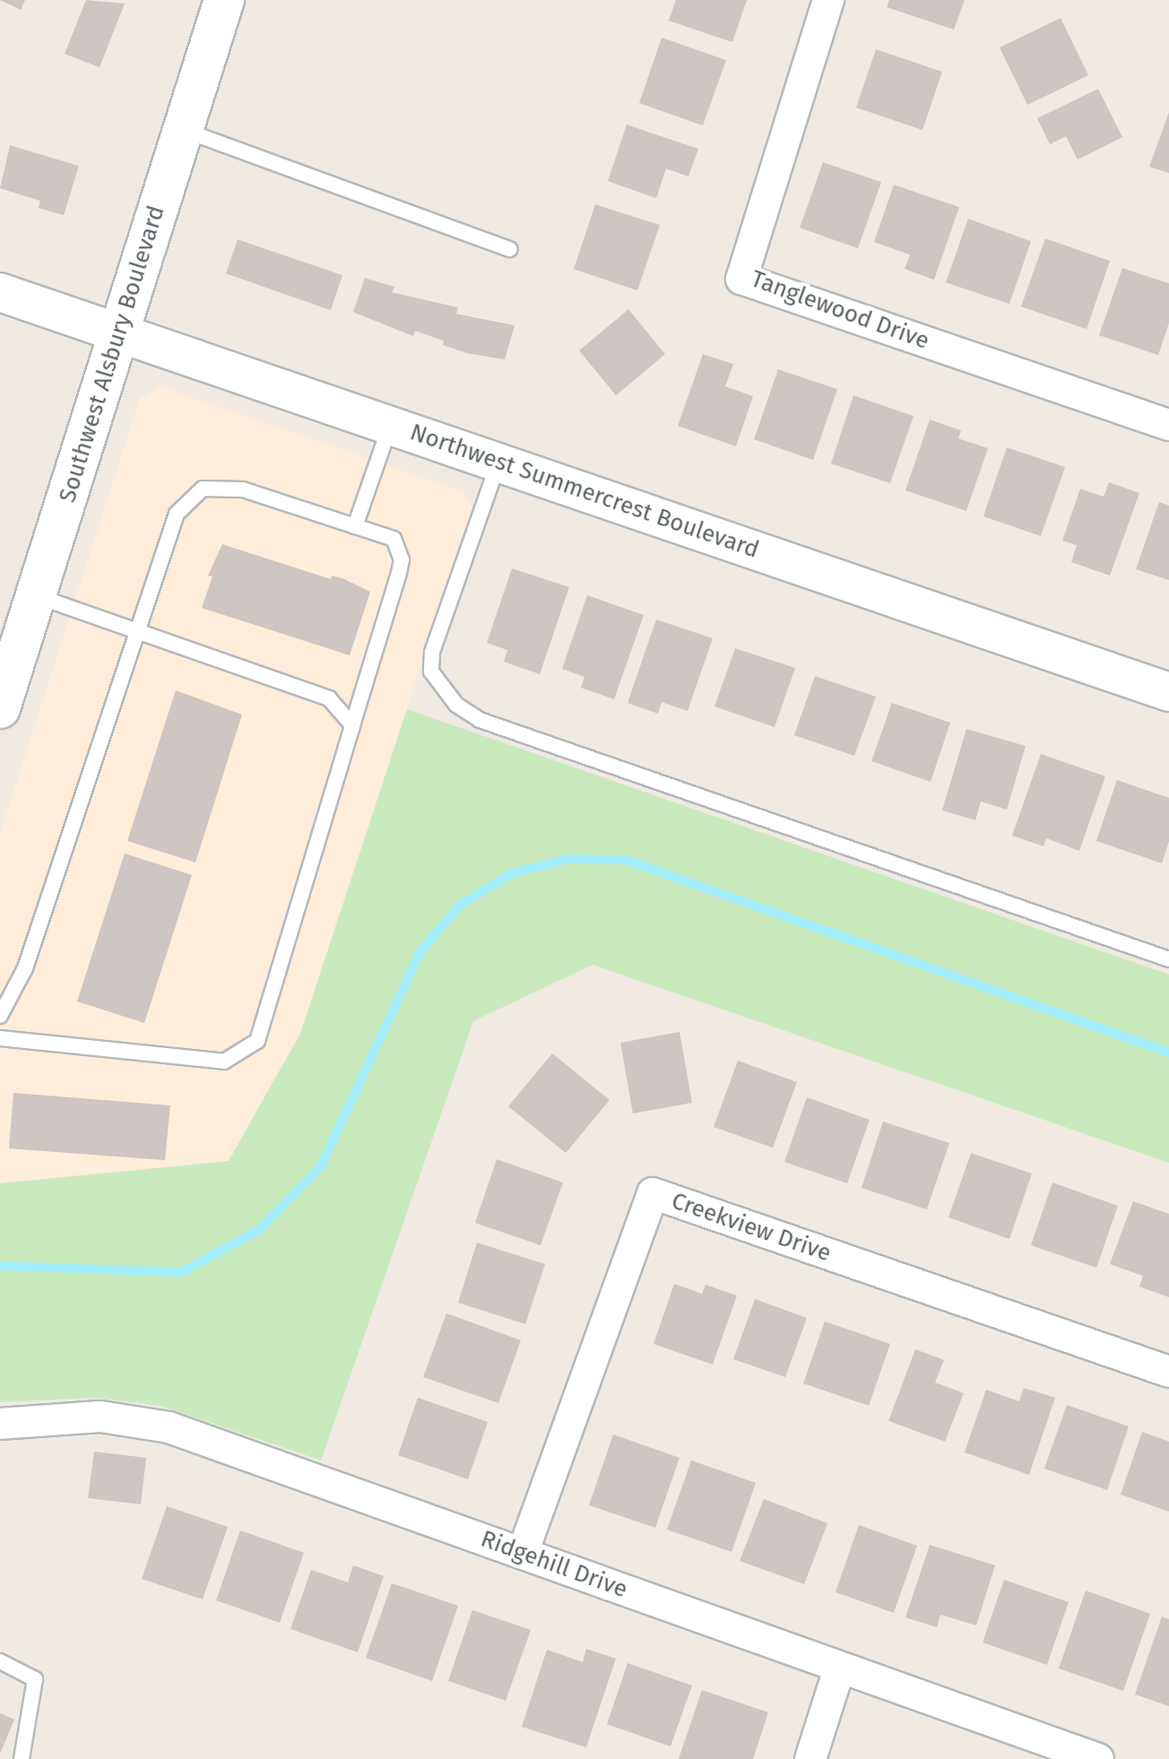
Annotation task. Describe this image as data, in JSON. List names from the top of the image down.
{
  "streets": {
    "main road": ["Southwest Alsbury Boulevard"],
    "street": [
      "Tanglewood Drive",
      "Northwest Summercrest Boulevard",
      "Creekview Drive",
      "Ridgehill Drive"
    ]
  },
  "crossings": [
    ["Southwest Alsbury Boulevard", "Northwest Summercrest Boulevard"],
    ["Creekview Drive", "Ridgehill Drive"]
  ]
}
